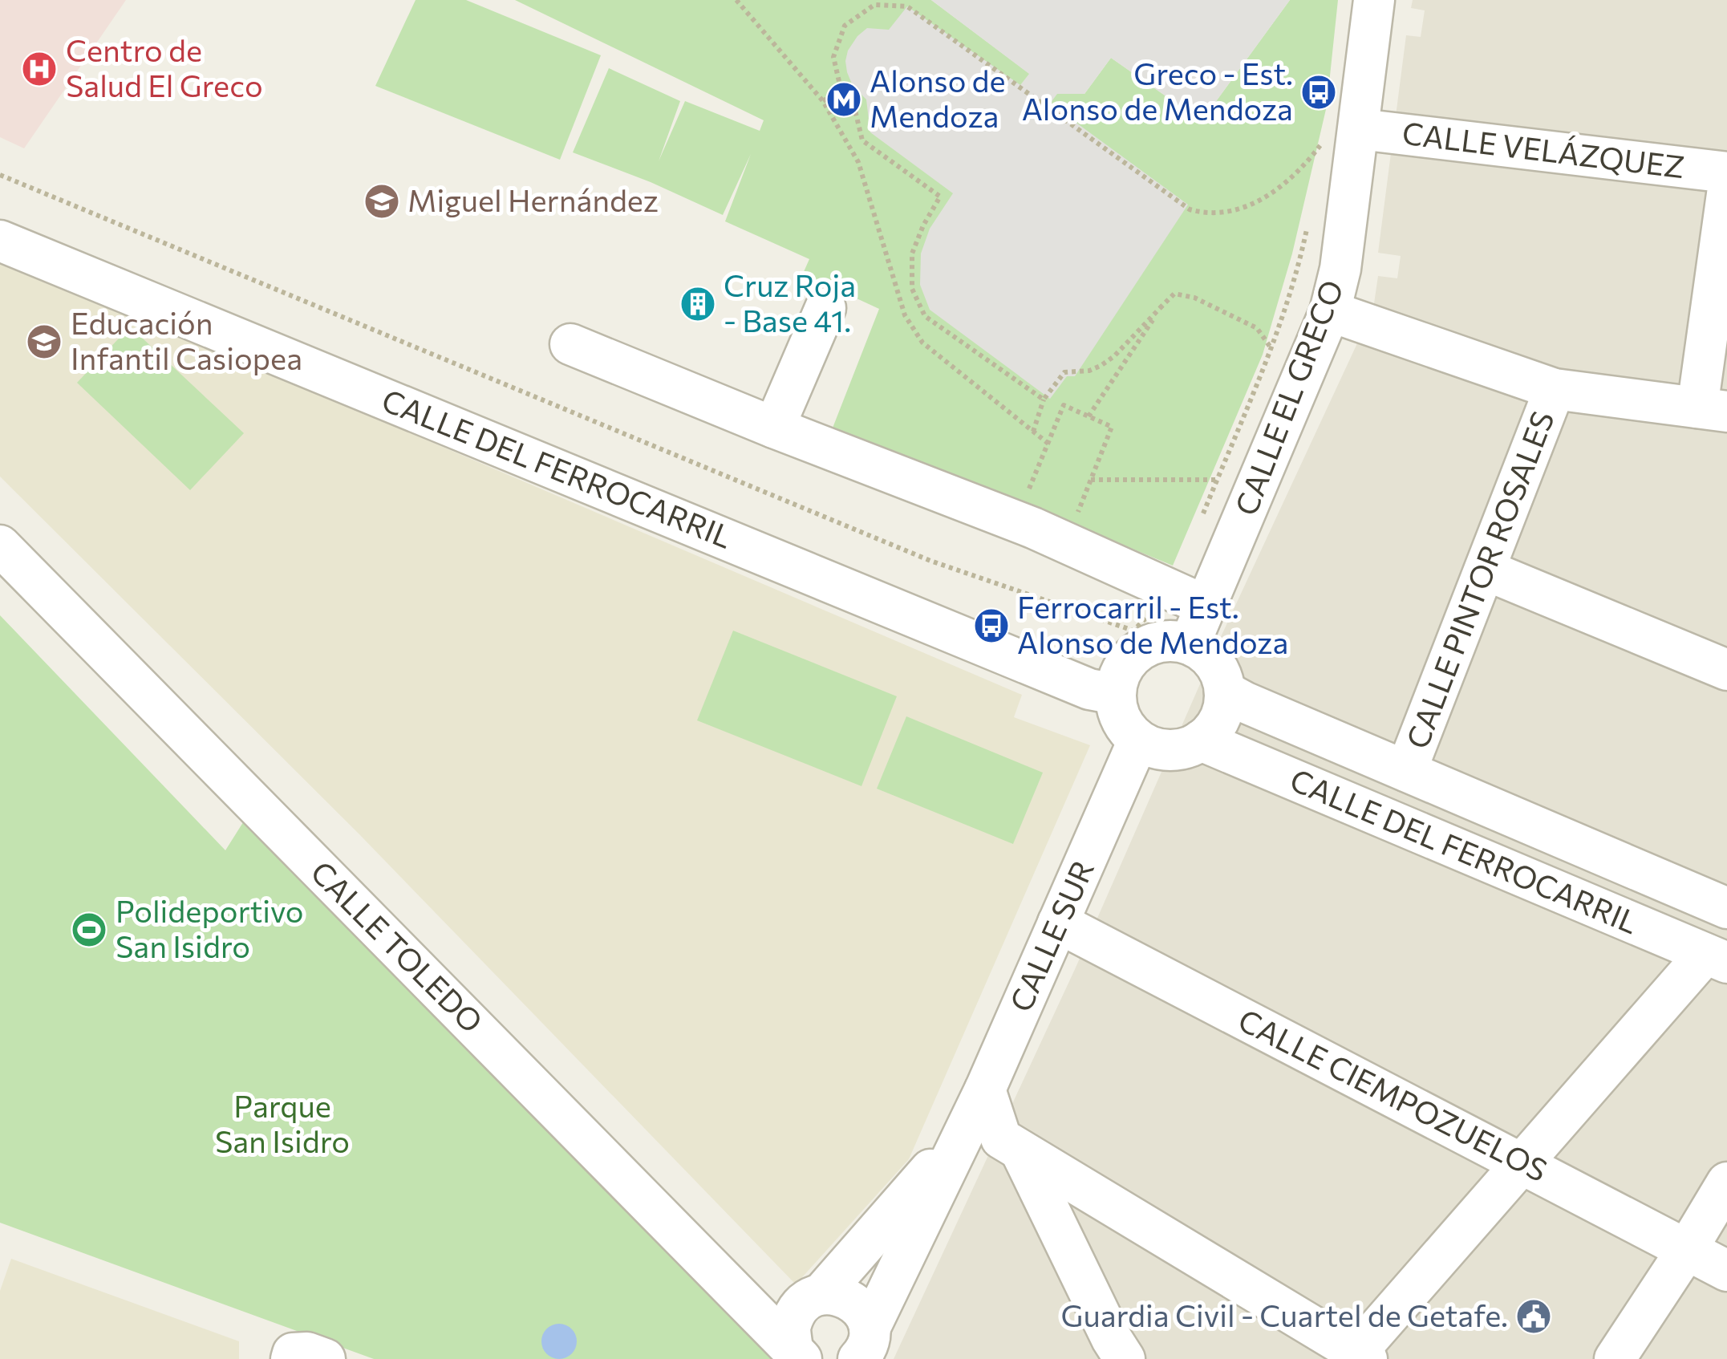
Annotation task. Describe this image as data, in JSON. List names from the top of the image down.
{
  "streets": {
    "street": [
      "CALLE VELÁZQUEZ",
      "CALLE EL GRECO",
      "CALLE DEL FERROCARRIL",
      "CALLE PINTOR ROSALES",
      "CALLE SUR",
      "CALLE TOLEDO",
      "CALLE CIEMPOZUELOS"
    ]
  },
  "crossings": [
    ["CALLE VELÁZQUEZ", "CALLE EL GRECO"],
    ["CALLE EL GRECO", "CALLE DEL FERROCARRIL"],
    ["CALLE EL GRECO", "CALLE SUR"],
    ["CALLE DEL FERROCARRIL", "CALLE PINTOR ROSALES"],
    ["CALLE DEL FERROCARRIL", "CALLE SUR"],
    ["CALLE SUR", "CALLE TOLEDO"],
    ["CALLE SUR", "CALLE CIEMPOZUELOS"]
  ],
  "parks": ["Parque San Isidro"],
  "places": {
    "hospital": ["Centro de Salud El Greco"],
    "bus stop": ["Greco - Est. Alonso de Mendoza", "Ferrocarril - Est. Alonso de Mendoza"],
    "metro station": ["Alonso de Mendoza"],
    "school or university": ["Miguel Hernández", "Educación Infantil Casiopea"],
    "building": ["Cruz Roja - Base 41."],
    "sports": ["Polideportivo San Isidro"],
    "public building": ["Guardia Civil - Cuartel de Getafe."]
  }
}
